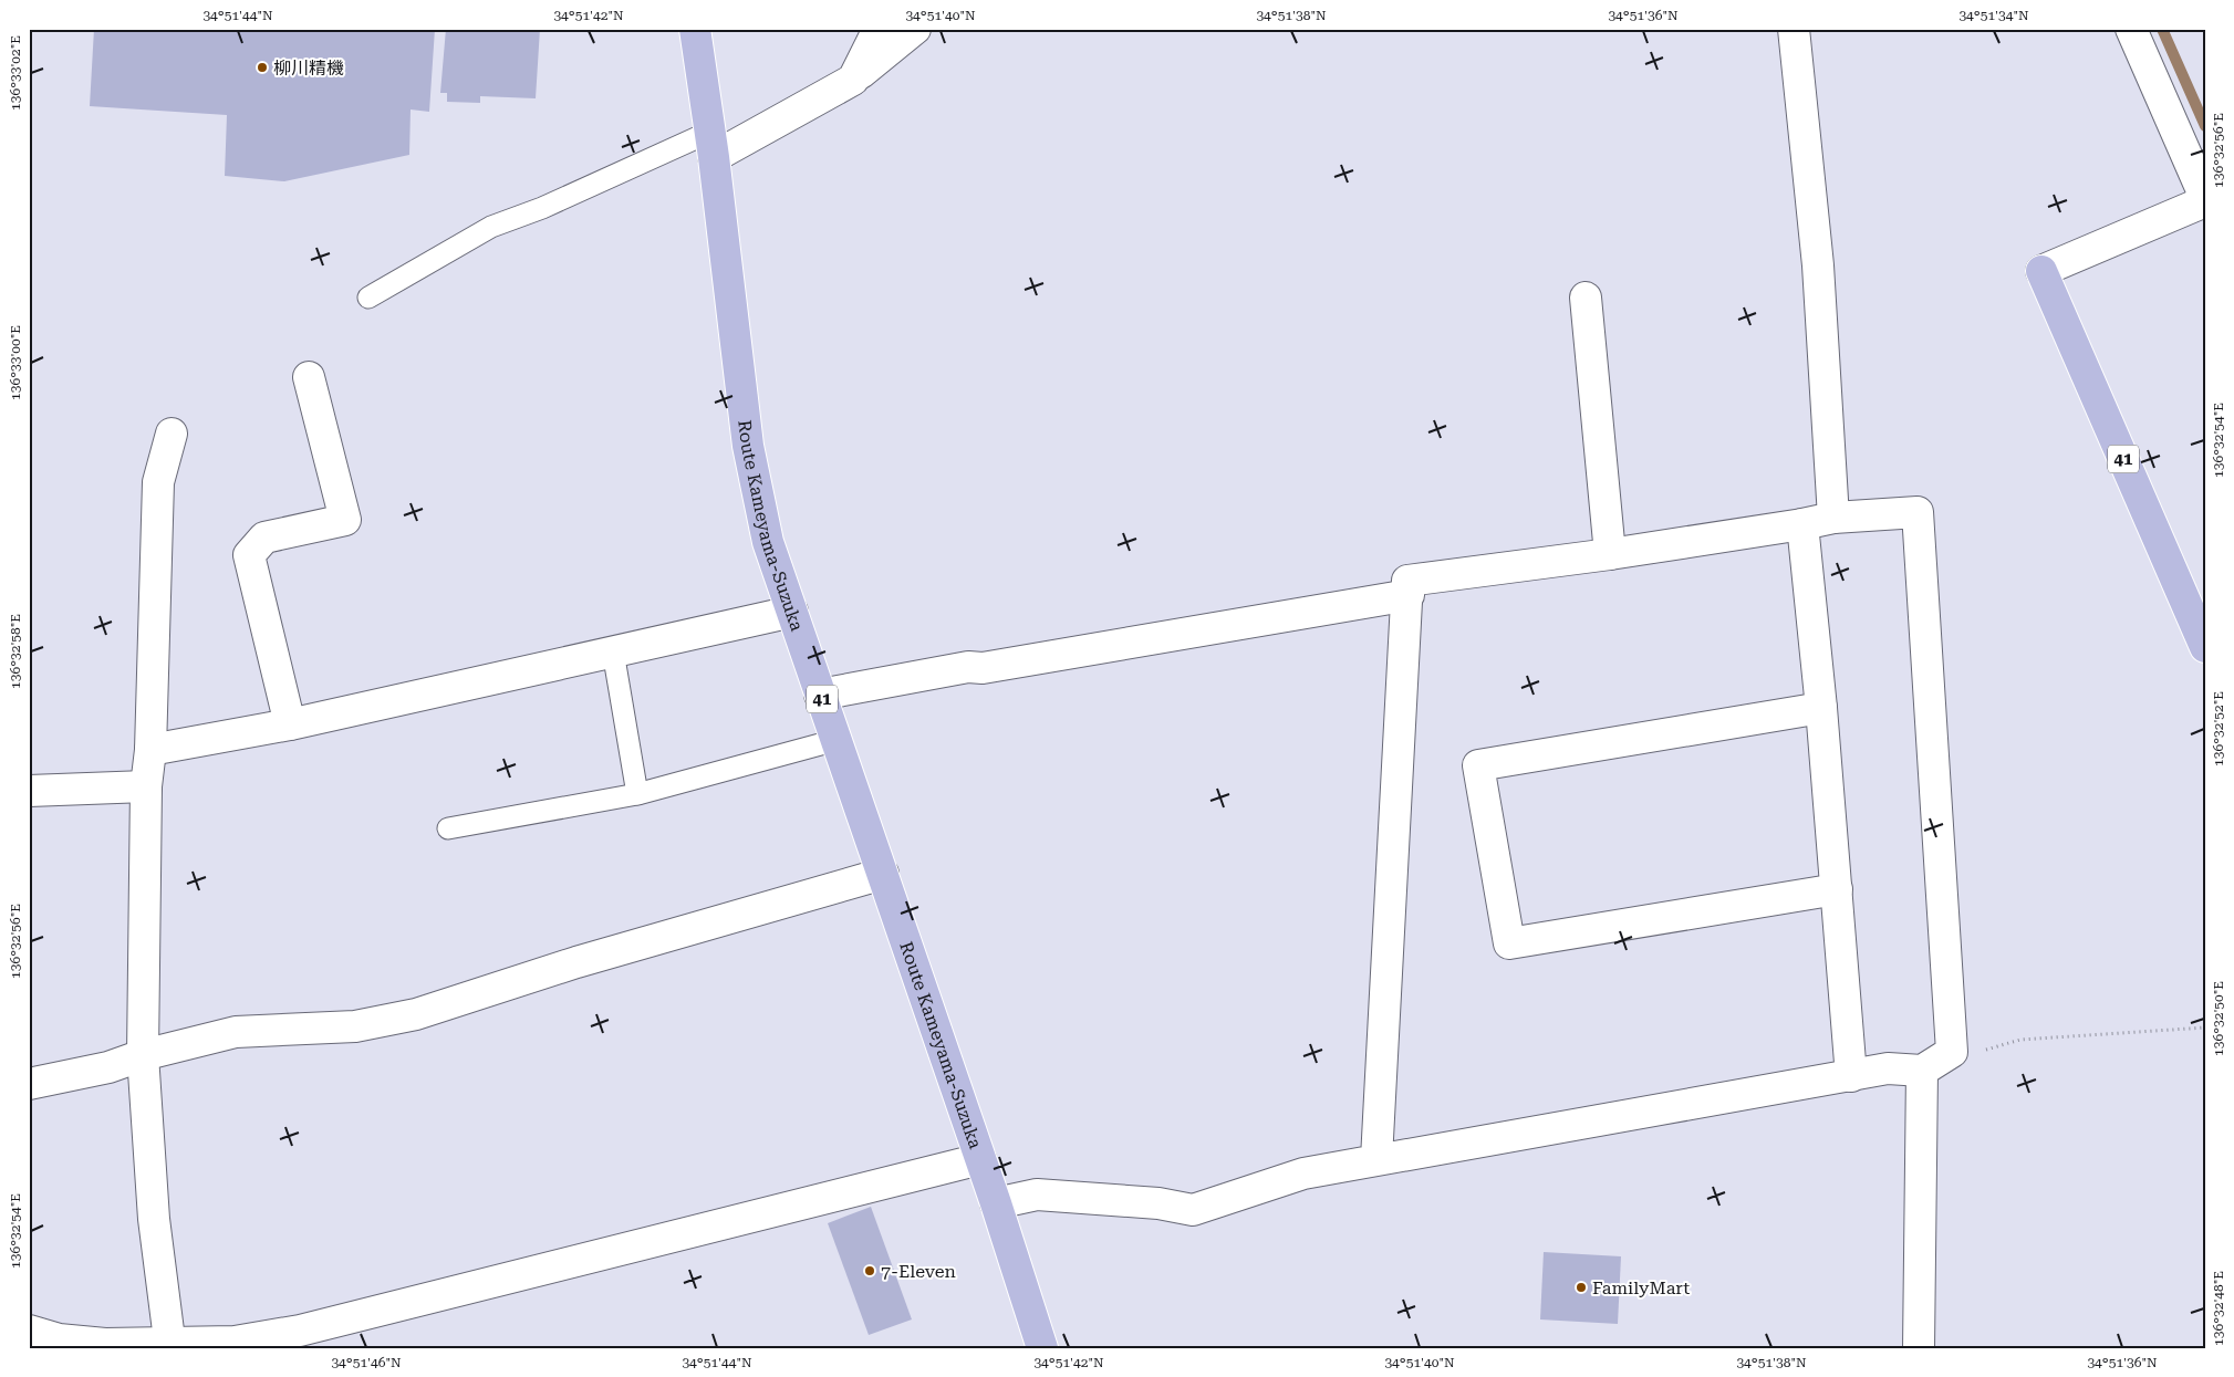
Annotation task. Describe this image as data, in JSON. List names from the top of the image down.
{
  "streets": {
    "main road": ["41", "Route Kameyama-Suzuka"]
  },
  "places": ["柳川精機", "7-Eleven", "FamilyMart"],
  "coordinates": [
    "34°51'44\"N",
    "34°51'42\"N",
    "34°51'40\"N",
    "34°51'38\"N",
    "34°51'36\"N",
    "34°51'34\"N",
    "136°33'02\"E",
    "136°32'56\"E",
    "136°33'00\"E",
    "136°32'54\"E",
    "136°32'58\"E",
    "136°32'52\"E",
    "136°32'50\"E",
    "136°32'48\"E",
    "34°51'46\"N"
  ]
}
